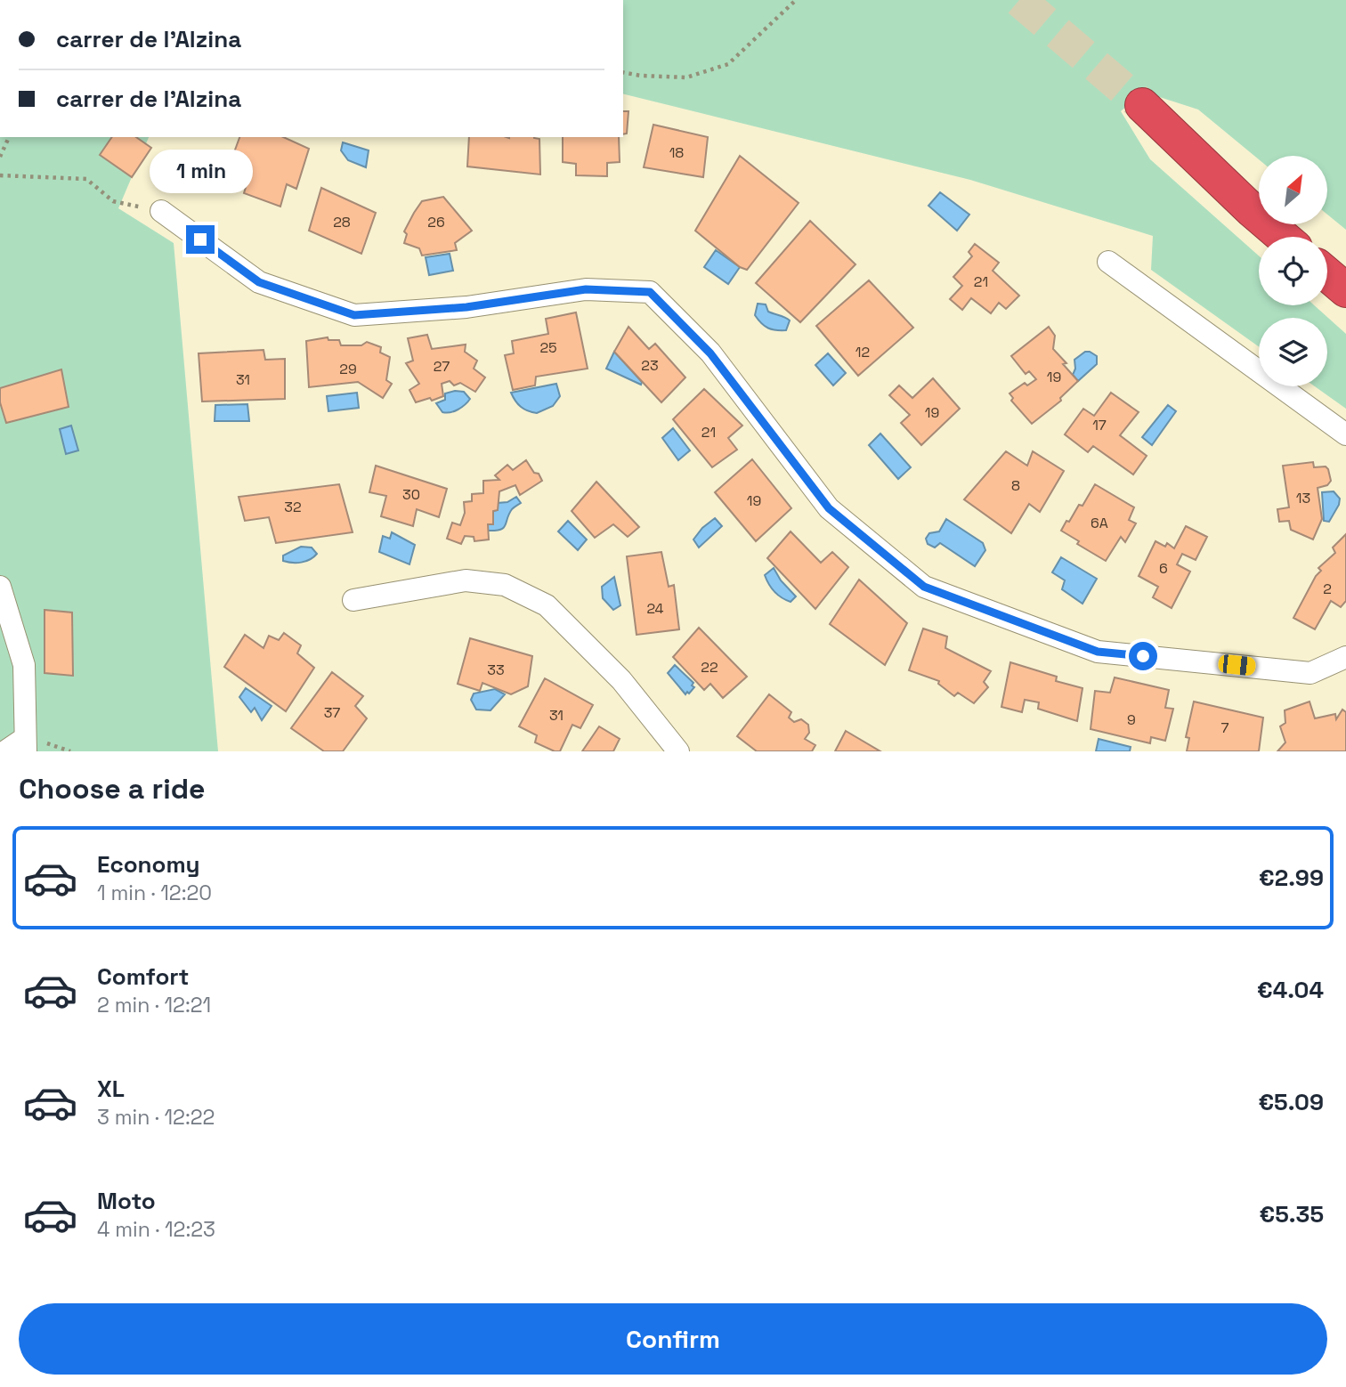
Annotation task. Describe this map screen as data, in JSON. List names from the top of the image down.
{
  "house_numbers": [
    "18",
    "28",
    "26",
    "21",
    "25",
    "12",
    "23",
    "27",
    "29",
    "19",
    "31",
    "19",
    "17",
    "21",
    "8",
    "30",
    "13",
    "19",
    "32",
    "6A",
    "6",
    "2",
    "24",
    "22",
    "33",
    "37",
    "31",
    "9",
    "7"
  ],
  "north": "top right",
  "page": {
    "banner": ["carrer de l'Alzina", "carrer de l'Alzina"],
    "bubble": "1 min",
    "heading": "Choose a ride",
    "list": [
      {
        "name": "Economy",
        "note": "1 min · 12:20",
        "value": "€2.99"
      },
      {
        "name": "Comfort",
        "note": "2 min · 12:21",
        "value": "€4.04"
      },
      {
        "name": "XL",
        "note": "3 min · 12:22",
        "value": "€5.09"
      },
      {
        "name": "Moto",
        "note": "4 min · 12:23",
        "value": "€5.35"
      }
    ],
    "buttons": "Confirm"
  }
}
